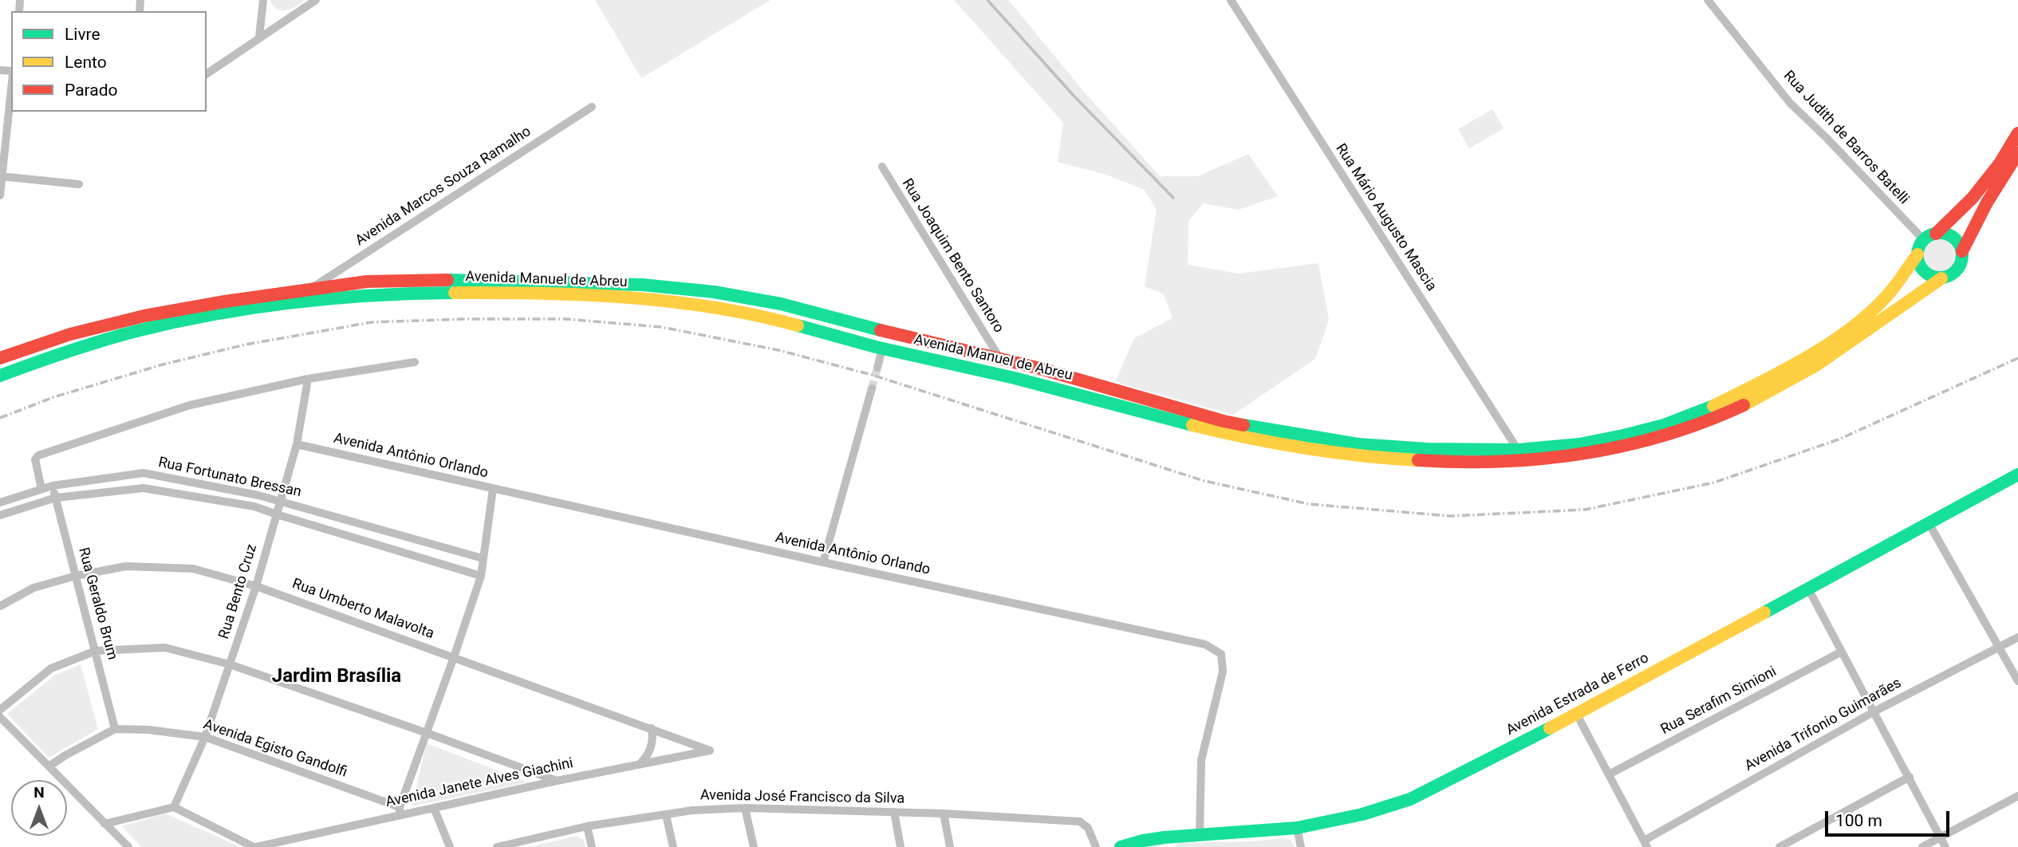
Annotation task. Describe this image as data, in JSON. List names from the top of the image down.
{
  "streets": {
    "main road": ["Avenida Manuel de Abreu", "Avenida Estrada de Ferro"],
    "street": [
      "Rua Judith de Barros Batelli",
      "Avenida Marcos Souza Ramalho",
      "Rua Mário Augusto Mascia",
      "Rua Joaquim Bento Santoro",
      "Avenida Antônio Orlando",
      "Rua Fortunato Bressan",
      "Rua Bento Cruz",
      "Rua Geraldo Brum",
      "Rua Umberto Malavolta",
      "Rua Serafim Simioni",
      "Avenida Trifonio Guimarães",
      "Avenida Egisto Gandolfi",
      "Avenida Janete Alves Giachini",
      "Avenida José Francisco da Silva"
    ]
  },
  "crossings": [
    ["Rua Judith de Barros Batelli", "Avenida Manuel de Abreu"],
    ["Avenida Marcos Souza Ramalho", "Avenida Manuel de Abreu"],
    ["Rua Mário Augusto Mascia", "Avenida Manuel de Abreu"],
    ["Rua Joaquim Bento Santoro", "Avenida Manuel de Abreu"],
    ["Avenida Antônio Orlando", "Rua Bento Cruz"],
    ["Avenida Antônio Orlando", "Avenida Estrada de Ferro"],
    ["Rua Fortunato Bressan", "Rua Bento Cruz"],
    ["Rua Fortunato Bressan", "Rua Geraldo Brum"],
    ["Rua Bento Cruz", "Rua Umberto Malavolta"],
    ["Rua Bento Cruz", "Avenida Egisto Gandolfi"],
    ["Rua Geraldo Brum", "Rua Umberto Malavolta"],
    ["Rua Geraldo Brum", "Avenida Egisto Gandolfi"],
    ["Rua Umberto Malavolta", "Avenida Janete Alves Giachini"],
    ["Avenida Egisto Gandolfi", "Avenida Janete Alves Giachini"]
  ],
  "districts": ["Jardim Brasília"],
  "legend": ["Livre", "Lento", "Parado"],
  "scale_bar": "100 m",
  "north": "top"
}
